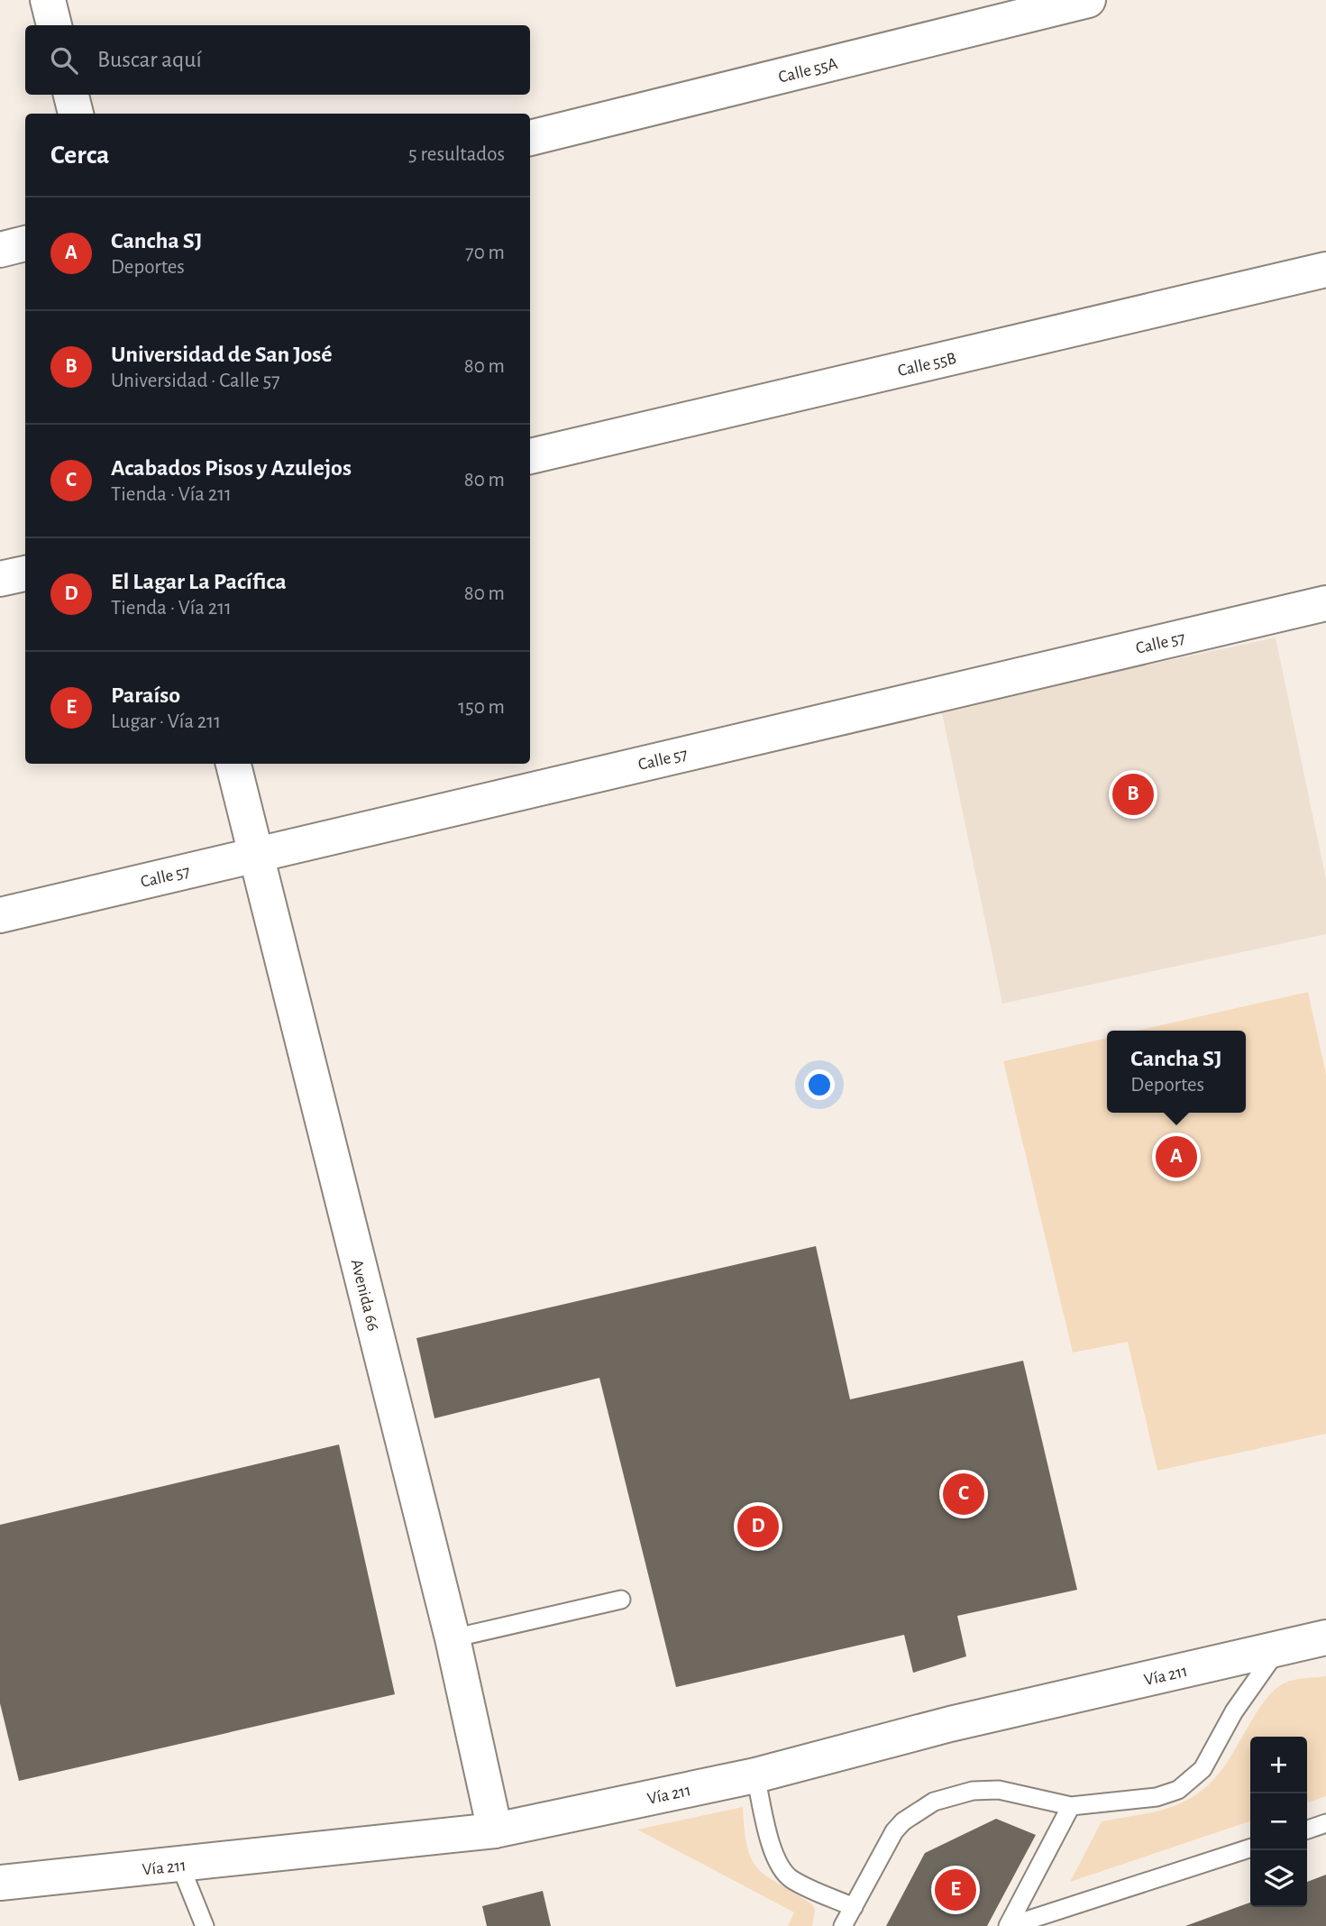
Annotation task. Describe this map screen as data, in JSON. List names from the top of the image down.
{
  "streets": {
    "street": [
      "Calle 55A",
      "Calle 55B",
      "Calle 57",
      "Avenida 66",
      "Vía 211"
    ]
  },
  "crossings": [
    ["Calle 57", "Avenida 66"],
    ["Avenida 66", "Vía 211"]
  ],
  "page": {
    "search": "Buscar aquí",
    "heading": ["Cerca", "5 resultados"],
    "list": [
      {
        "mark": "A",
        "name": "Cancha SJ",
        "note": "Deportes",
        "value": "70 m"
      },
      {
        "mark": "B",
        "name": "Universidad de San José",
        "note": "Universidad · Calle 57",
        "value": "80 m"
      },
      {
        "mark": "C",
        "name": "Acabados Pisos y Azulejos",
        "note": "Tienda · Vía 211",
        "value": "80 m"
      },
      {
        "mark": "D",
        "name": "El Lagar La Pacífica",
        "note": "Tienda · Vía 211",
        "value": "80 m"
      },
      {
        "mark": "E",
        "name": "Paraíso",
        "note": "Lugar · Vía 211",
        "value": "150 m"
      }
    ],
    "pins": [
      "B",
      "A",
      "C",
      "D",
      "E"
    ],
    "popup": ["Cancha SJ", "Deportes"],
    "map_buttons": ["+", "−"]
  }
}
